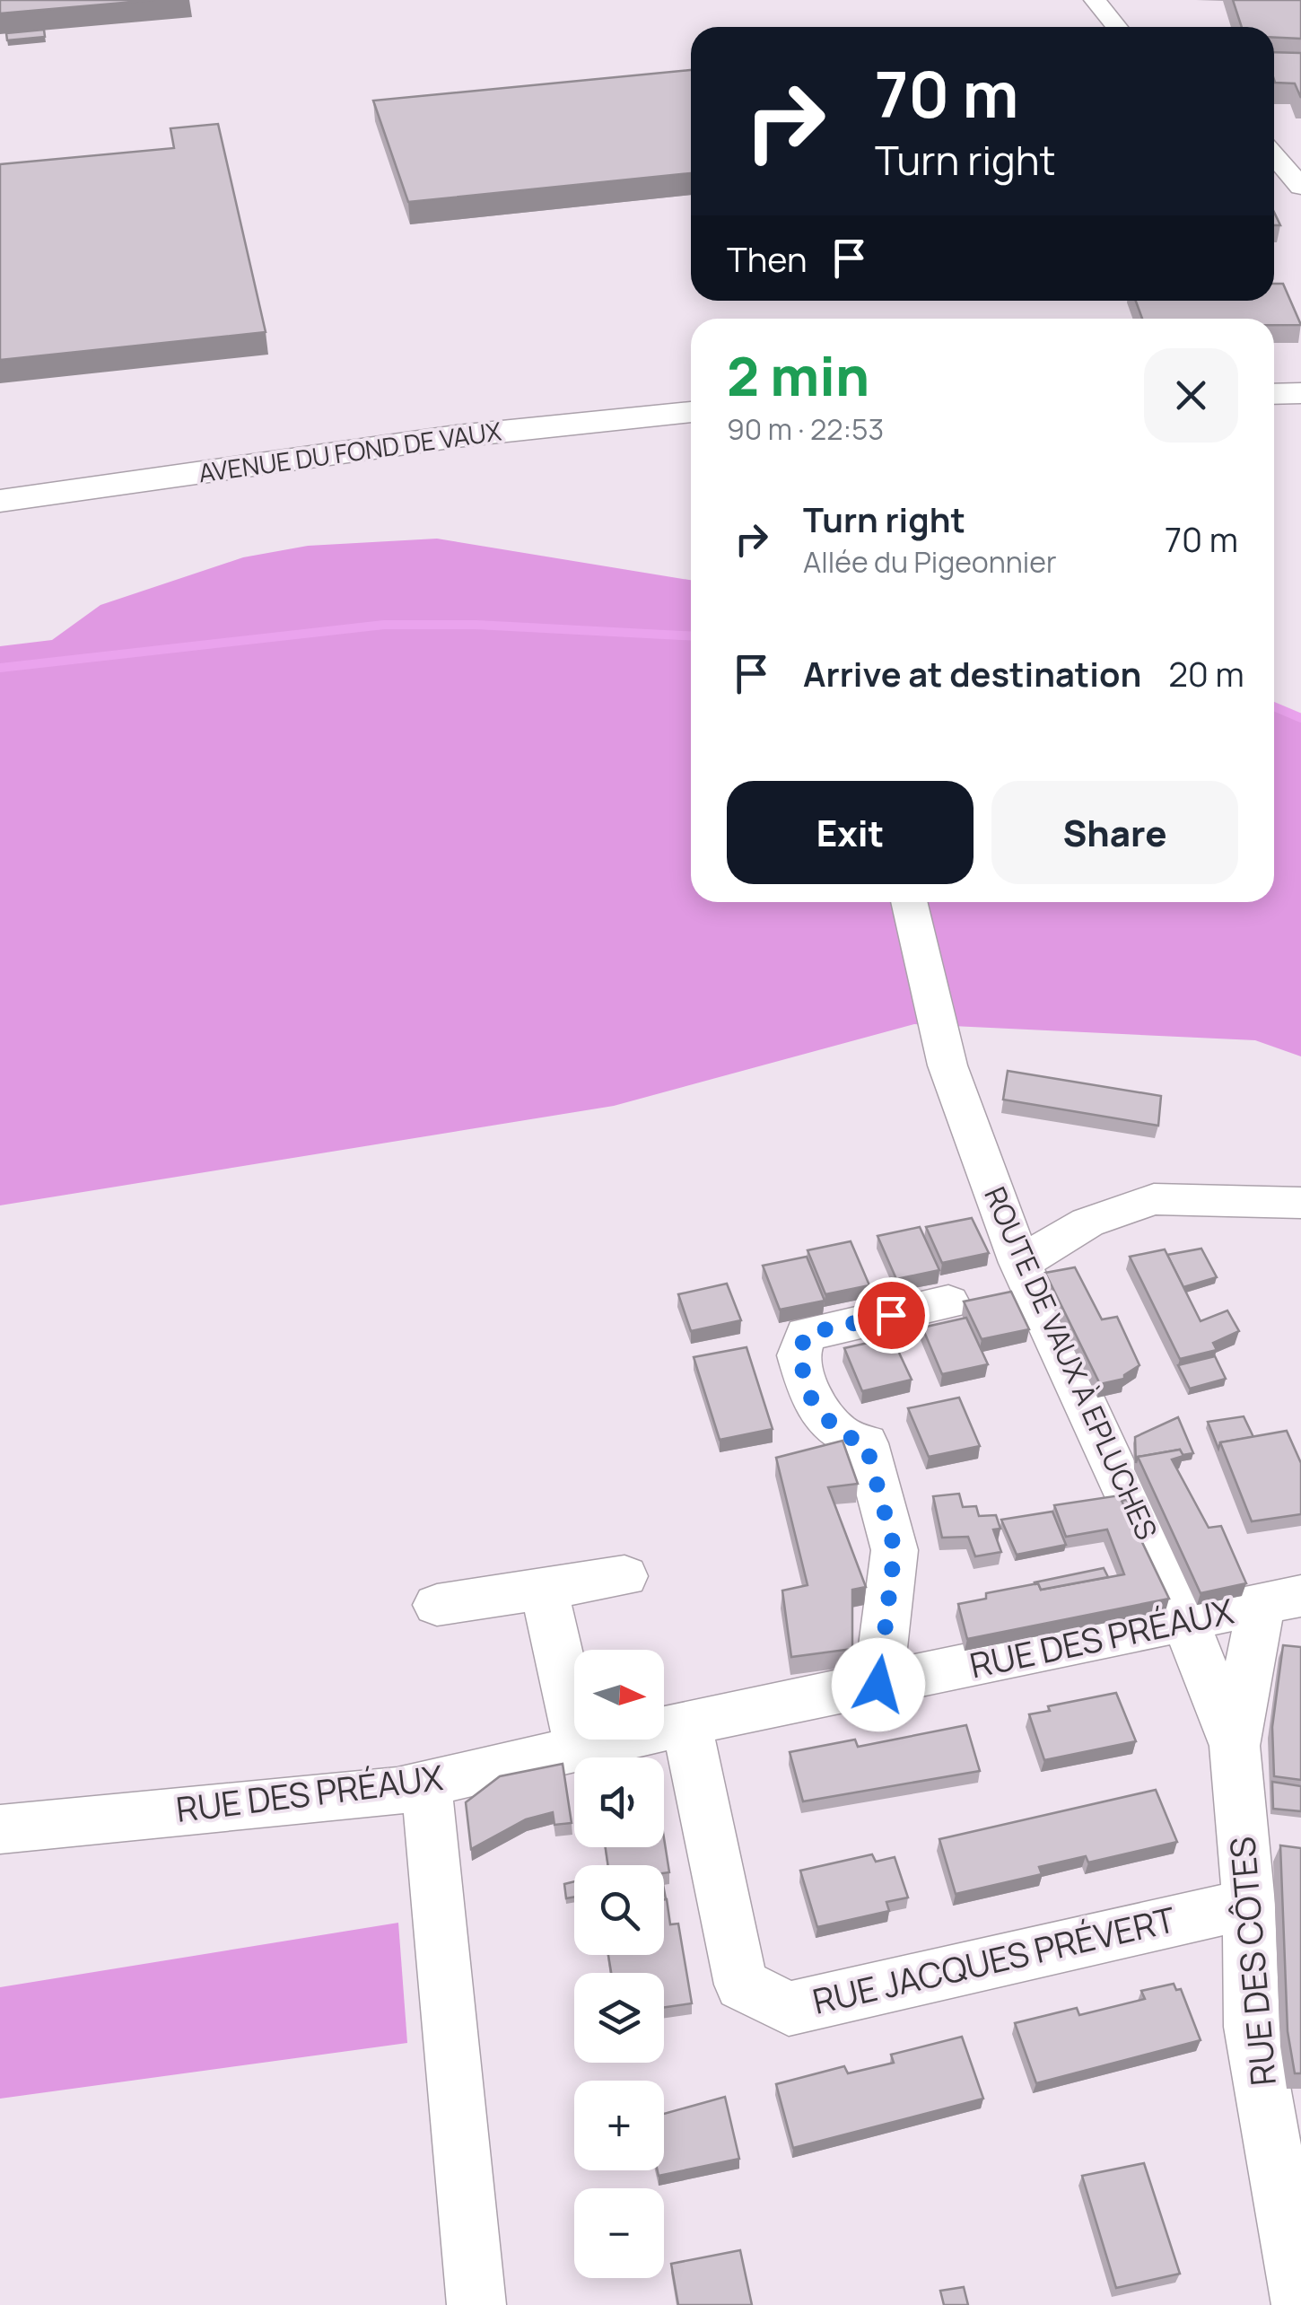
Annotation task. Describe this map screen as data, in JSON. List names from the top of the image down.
{
  "streets": {
    "street": [
      "AVENUE DU FOND DE VAUX",
      "ROUTE DE VAUX À EPLUCHES",
      "RUE DES PRÉAUX",
      "RUE JACQUES PRÉVERT",
      "RUE DES CÔTES"
    ]
  },
  "crossings": [
    ["ROUTE DE VAUX À EPLUCHES", "RUE DES PRÉAUX"],
    ["ROUTE DE VAUX À EPLUCHES", "RUE DES CÔTES"],
    ["RUE DES PRÉAUX", "RUE JACQUES PRÉVERT"],
    ["RUE DES PRÉAUX", "RUE DES CÔTES"],
    ["RUE JACQUES PRÉVERT", "RUE DES CÔTES"]
  ],
  "north": "right",
  "page": {
    "turn": ["70 m", "Turn right"],
    "then": "Then",
    "heading": ["2 min", "90 m · 22:53"],
    "list": [
      {
        "name": "Turn right",
        "note": "Allée du Pigeonnier",
        "value": "70 m"
      },
      {
        "name": "Arrive at destination",
        "value": "20 m"
      }
    ],
    "buttons": ["Exit", "Share"],
    "map_buttons": ["+", "−"]
  }
}
